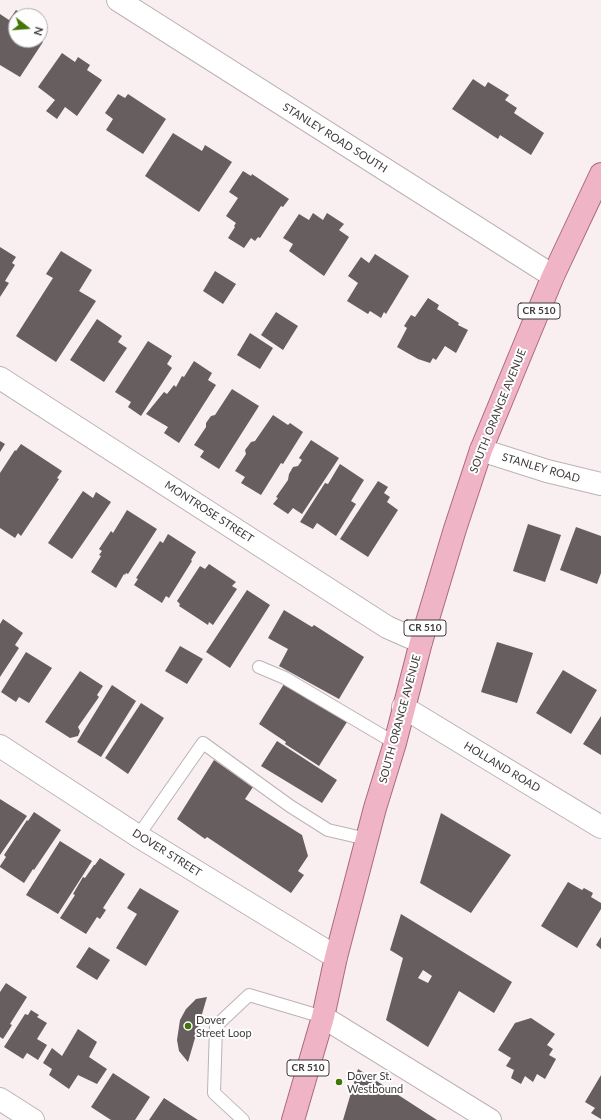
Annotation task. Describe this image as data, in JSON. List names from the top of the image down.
{
  "streets": {
    "main road": ["CR 510", "SOUTH ORANGE AVENUE"],
    "street": [
      "STANLEY ROAD SOUTH",
      "STANLEY ROAD",
      "MONTROSE STREET",
      "HOLLAND ROAD",
      "DOVER STREET"
    ]
  },
  "crossings": [
    ["STANLEY ROAD SOUTH", "SOUTH ORANGE AVENUE"],
    ["SOUTH ORANGE AVENUE", "STANLEY ROAD"],
    ["SOUTH ORANGE AVENUE", "MONTROSE STREET"],
    ["SOUTH ORANGE AVENUE", "HOLLAND ROAD"],
    ["SOUTH ORANGE AVENUE", "DOVER STREET"]
  ],
  "places": ["Dover Street Loop", "Dover St. Westbound"],
  "north": "right"
}
